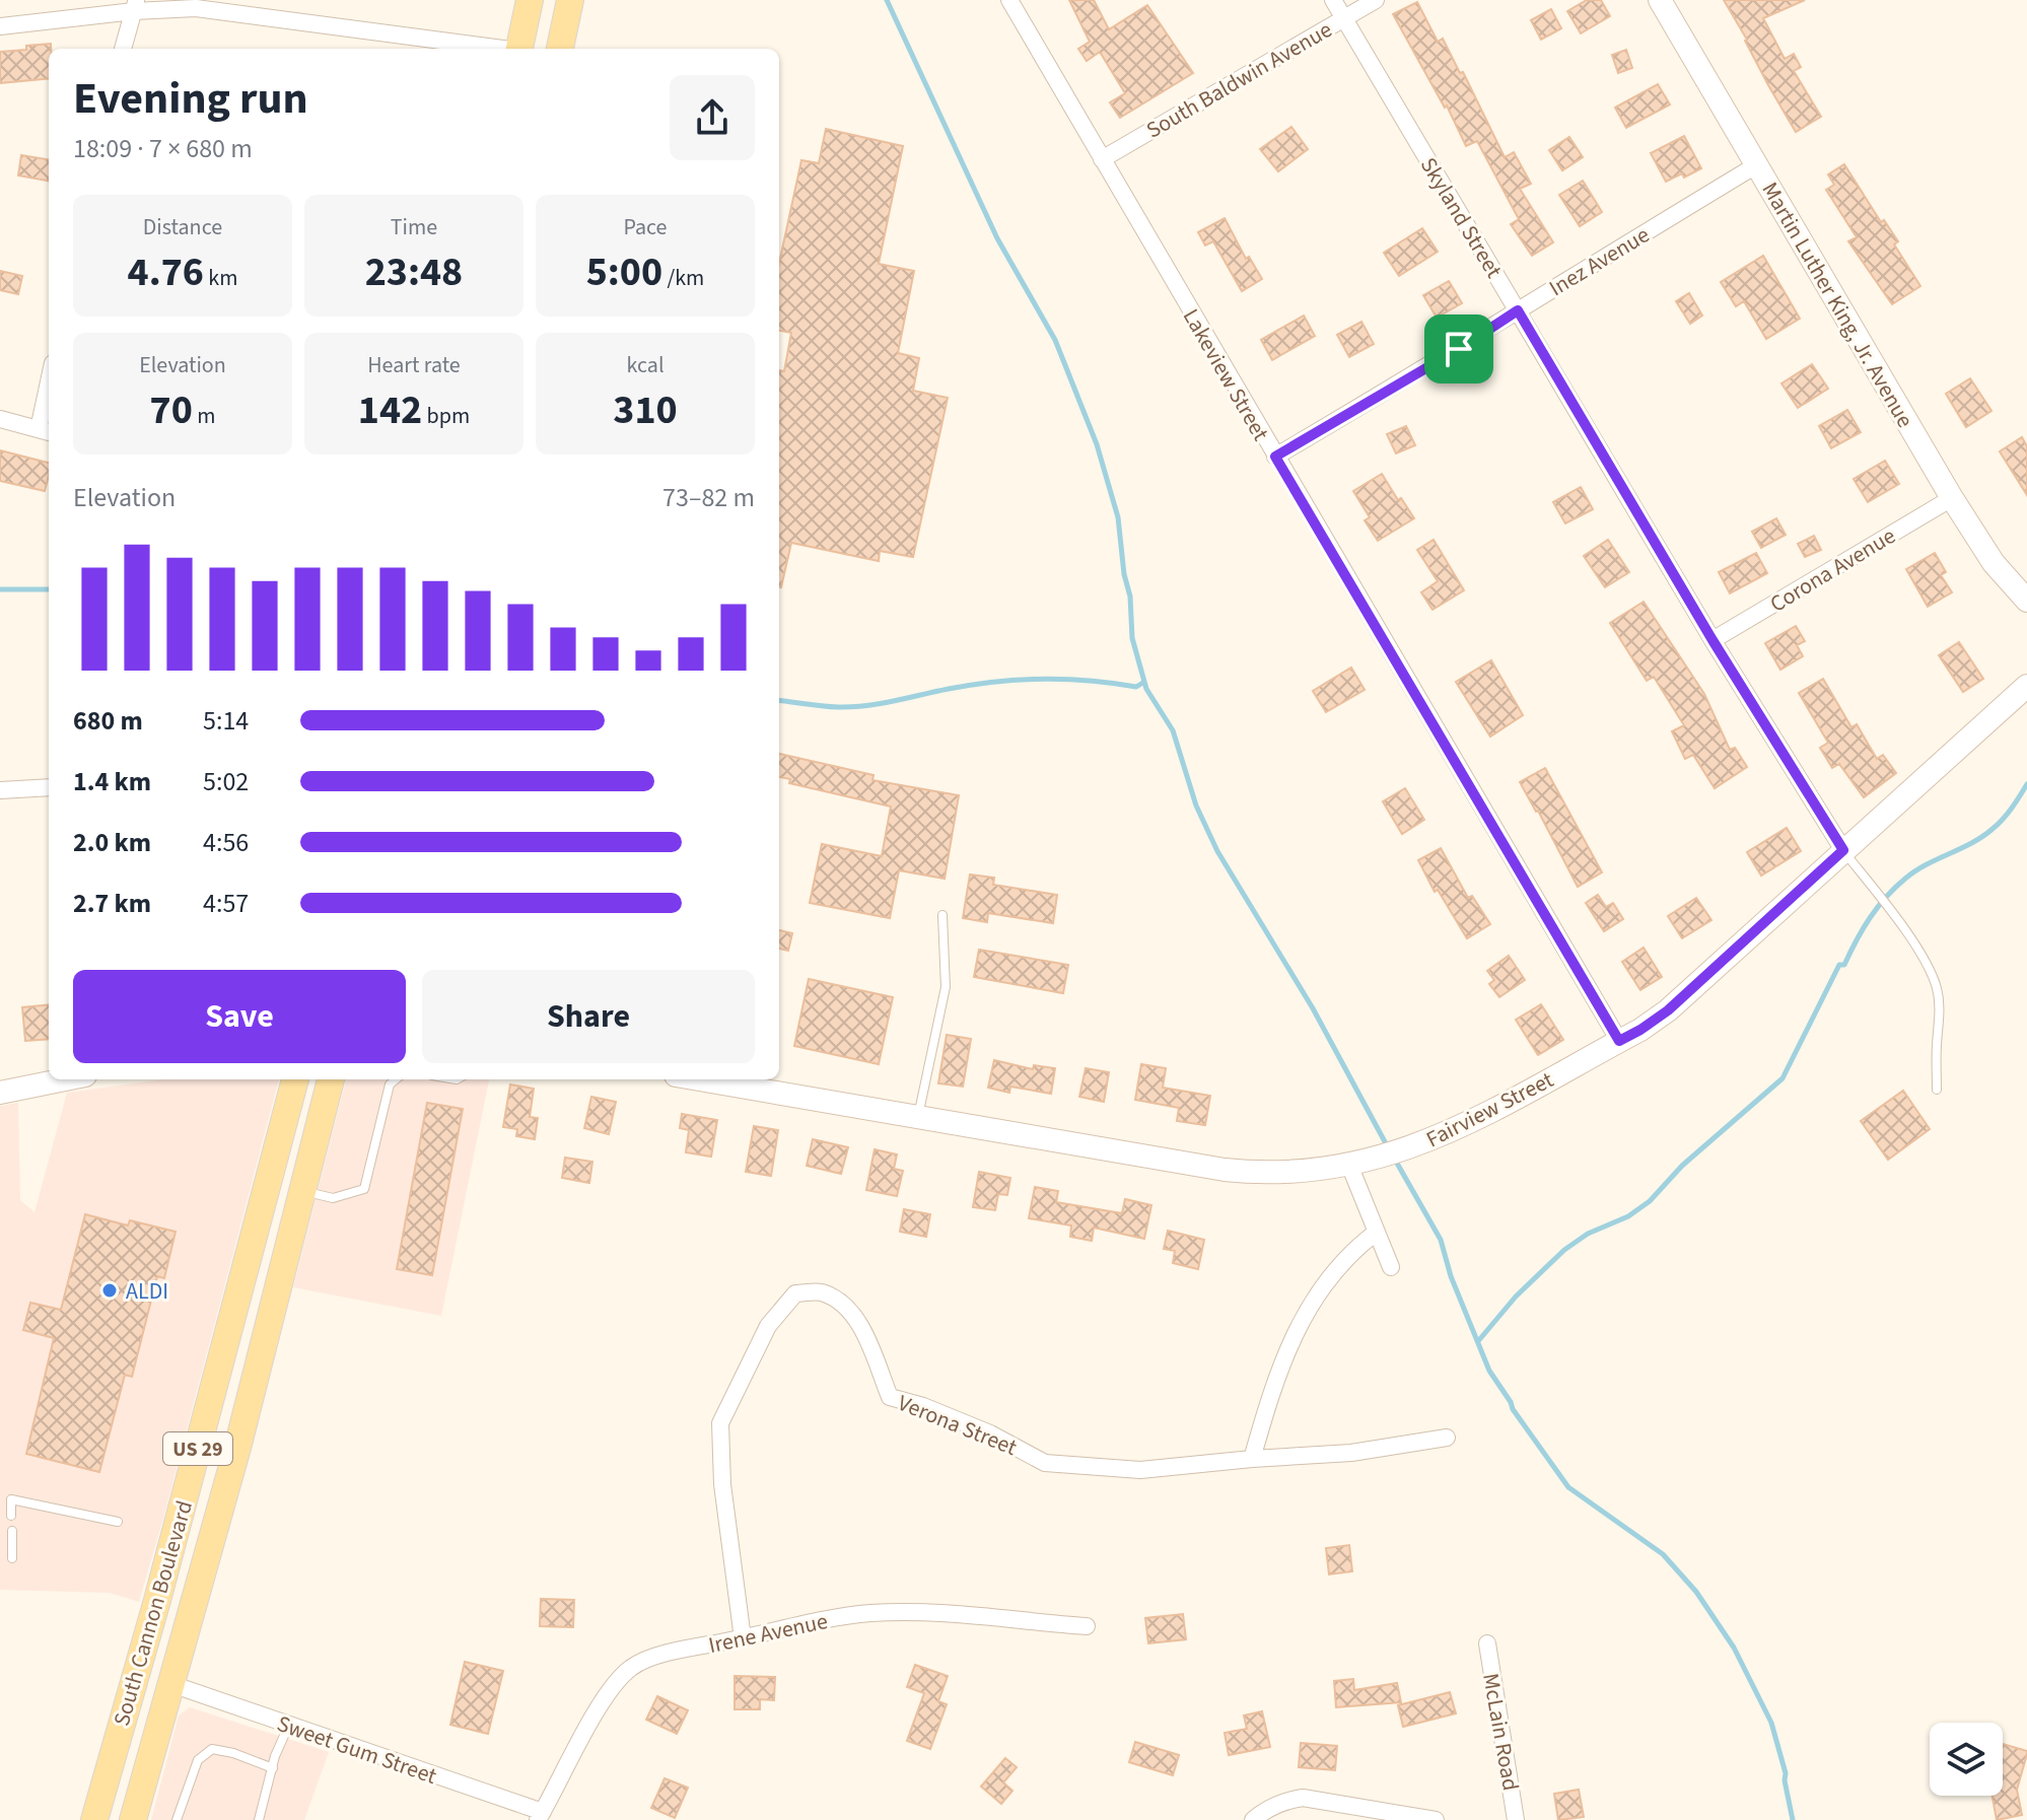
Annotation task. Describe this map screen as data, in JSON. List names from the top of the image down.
{
  "streets": {
    "main road": ["US 29", "South Cannon Boulevard"],
    "street": [
      "South Baldwin Avenue",
      "Skyland Street",
      "Inez Avenue",
      "Martin Luther King, Jr. Avenue",
      "Lakeview Street",
      "Corona Avenue",
      "Fairview Street",
      "Verona Street",
      "Irene Avenue",
      "McLain Road",
      "Sweet Gum Street"
    ]
  },
  "crossings": [
    ["South Baldwin Avenue", "Skyland Street"],
    ["South Baldwin Avenue", "Lakeview Street"],
    ["Skyland Street", "Inez Avenue"],
    ["Skyland Street", "Corona Avenue"],
    ["Skyland Street", "Fairview Street"],
    ["Inez Avenue", "Martin Luther King, Jr. Avenue"],
    ["Inez Avenue", "Lakeview Street"],
    ["Martin Luther King, Jr. Avenue", "Corona Avenue"],
    ["Lakeview Street", "Fairview Street"],
    ["Verona Street", "Irene Avenue"],
    ["South Cannon Boulevard", "Sweet Gum Street"],
    ["Irene Avenue", "Sweet Gum Street"]
  ],
  "places": ["ALDI"],
  "page": {
    "heading": ["Evening run", "18:09 · 7 × 680 m"],
    "stats": [
      ["Distance", "4.76 km"],
      ["Time", "23:48"],
      ["Pace", "5:00 /km"],
      ["Elevation", "70 m"],
      ["Heart rate", "142 bpm"],
      ["kcal", "310"]
    ],
    "chart": ["Elevation", "73–82 m"],
    "list": [
      {
        "name": "680 m",
        "note": "5:14"
      },
      {
        "name": "1.4 km",
        "note": "5:02"
      },
      {
        "name": "2.0 km",
        "note": "4:56"
      },
      {
        "name": "2.7 km",
        "note": "4:57"
      }
    ],
    "buttons": ["Save", "Share"]
  }
}
